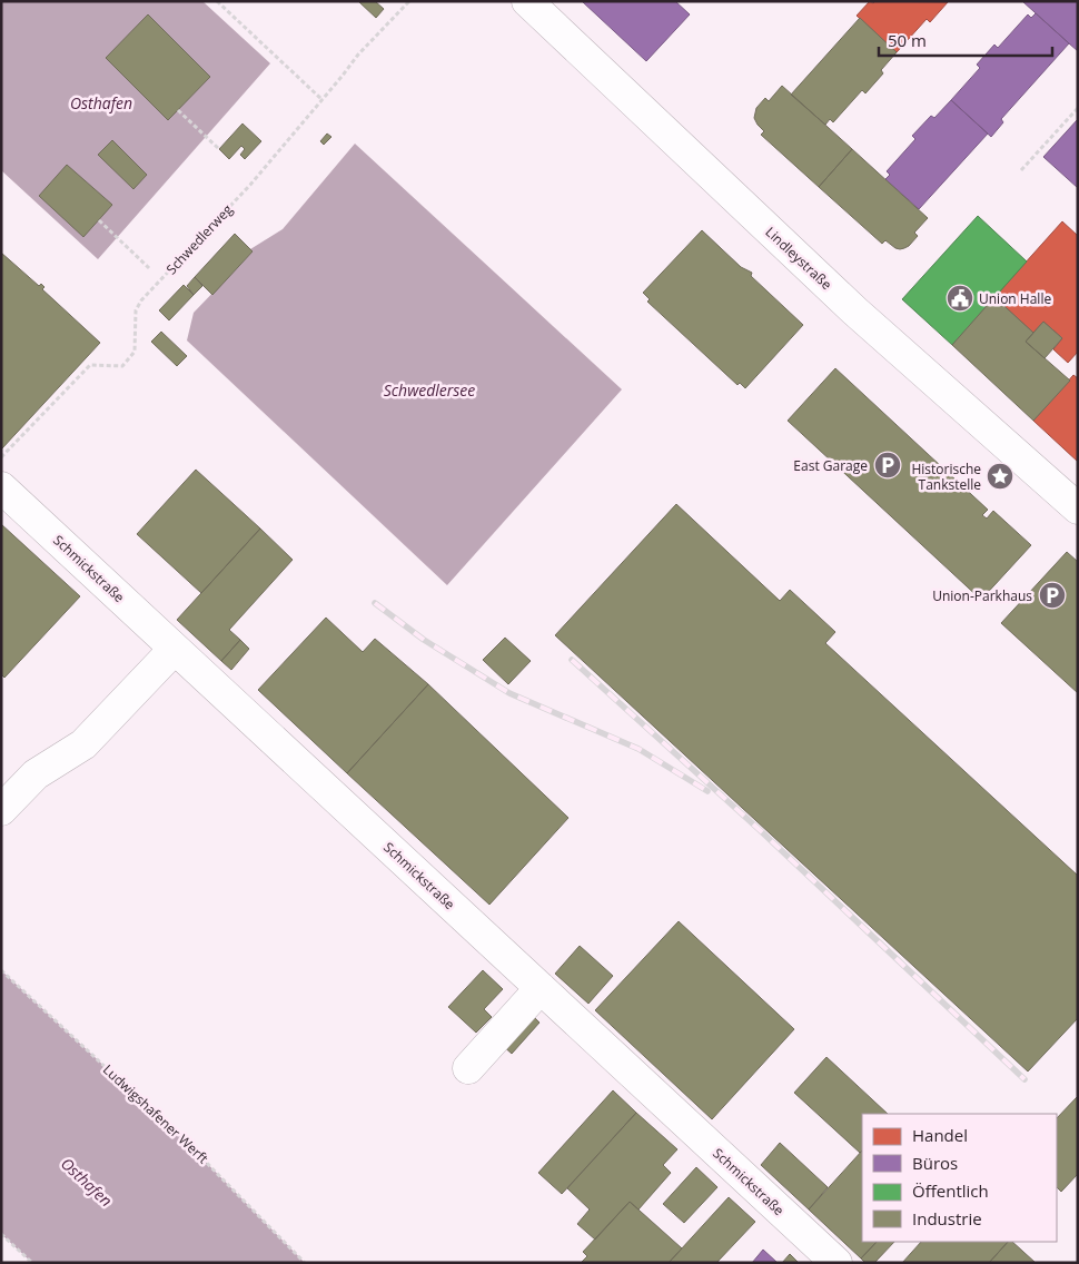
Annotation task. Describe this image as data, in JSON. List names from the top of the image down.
{
  "streets": {
    "street": ["Lindleystraße", "Schmickstraße"],
    "path": ["Schwedlerweg", "Ludwigshafener Werft"]
  },
  "water": ["Osthafen", "Schwedlersee"],
  "places": {
    "public building": ["Union Halle"],
    "parking": ["East Garage", "Union-Parkhaus"],
    "place": ["Historische Tankstelle"]
  },
  "legend": [
    "Handel",
    "Büros",
    "Öffentlich",
    "Industrie"
  ],
  "scale_bar": "50 m"
}
